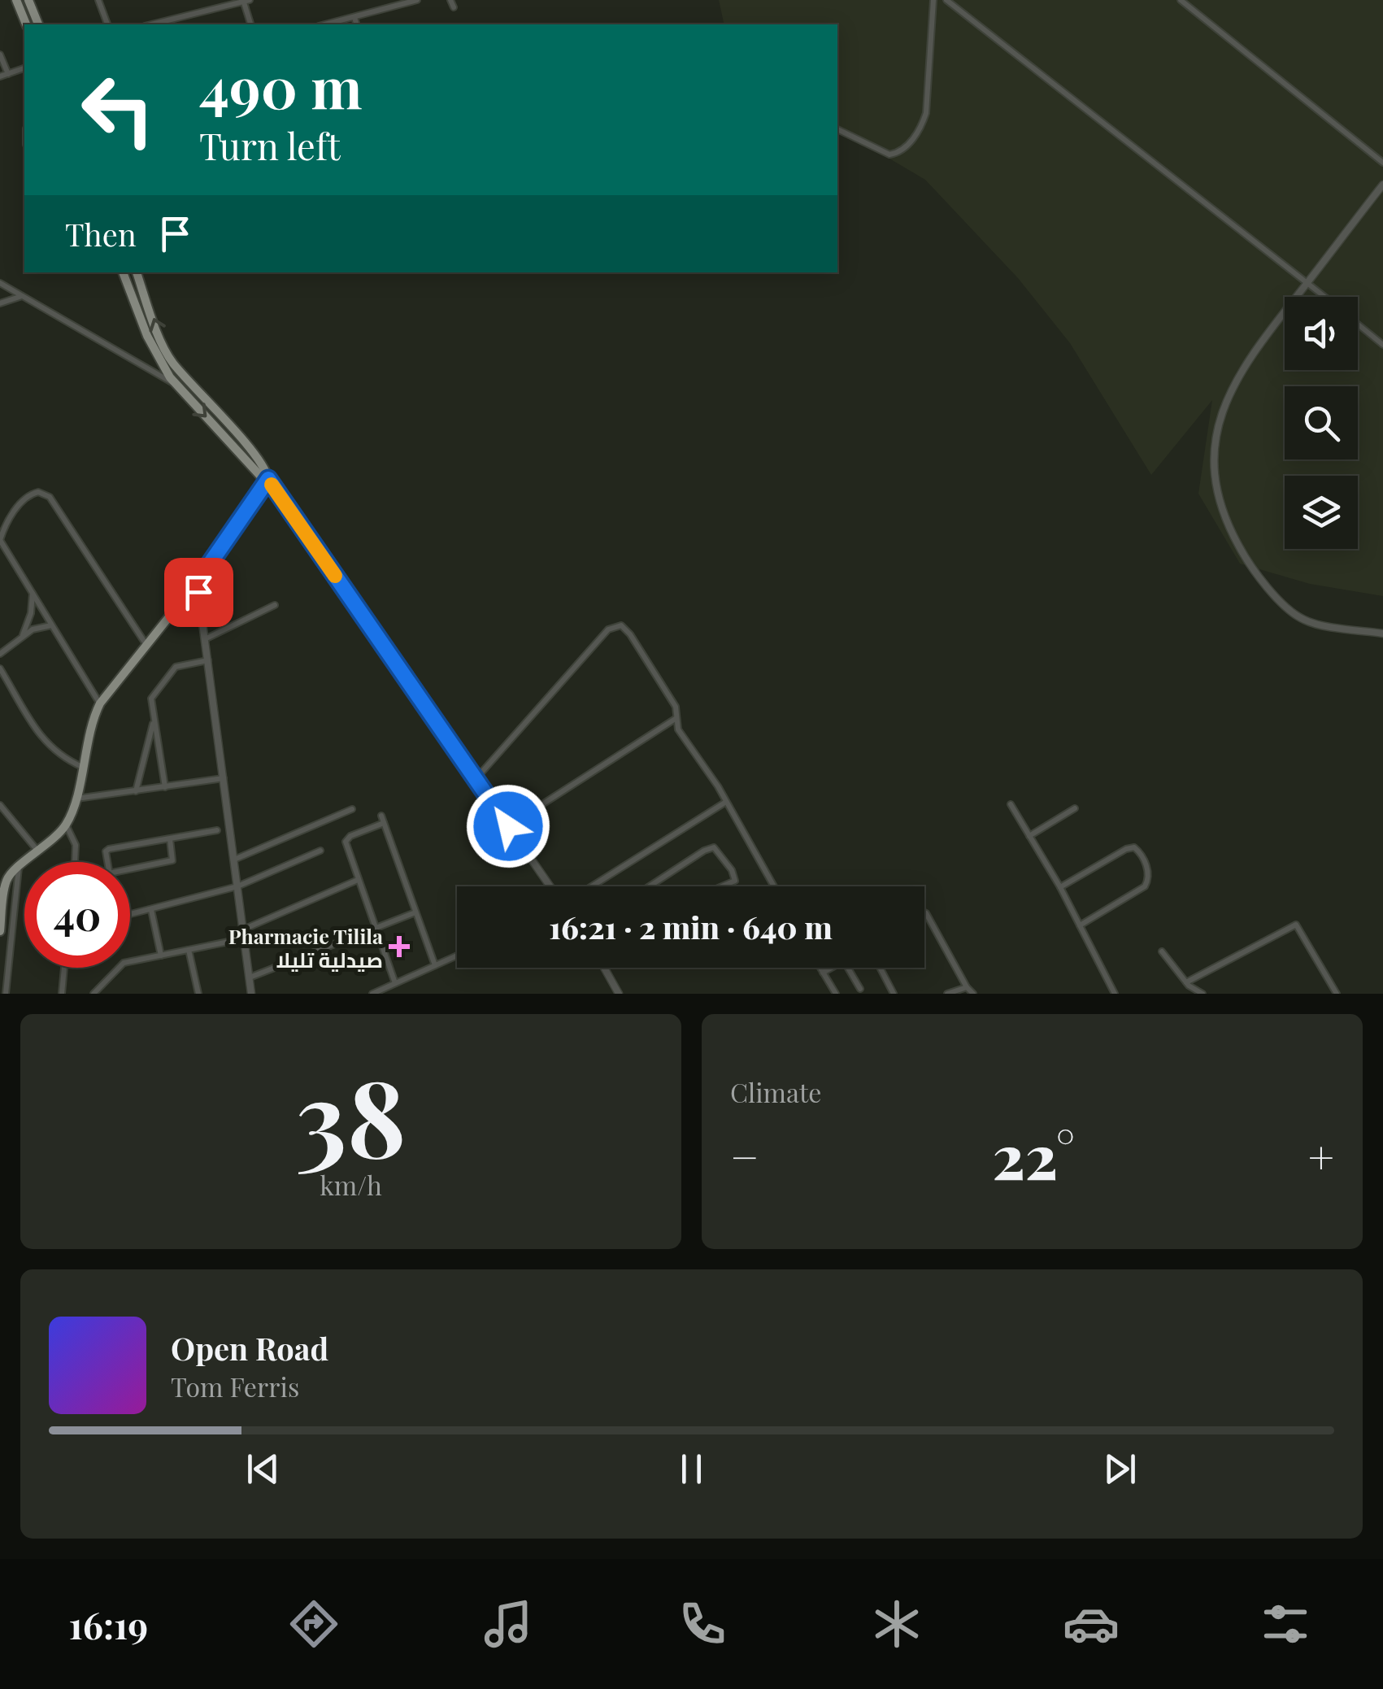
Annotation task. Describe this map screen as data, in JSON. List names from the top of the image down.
{
  "places": {
    "health": ["Pharmacie Tilila صيدلية تليلا"]
  },
  "page": {
    "turn": ["490 m", "Turn left"],
    "then": "Then",
    "limit": "40",
    "trip": "16:21 · 2 min · 640 m",
    "tile": [
      ["38", "km/h"],
      "Climate"
    ],
    "heat": ["−", "22°", "+"],
    "song": ["Open Road", "Tom Ferris"],
    "tabs": "16:19"
  }
}
